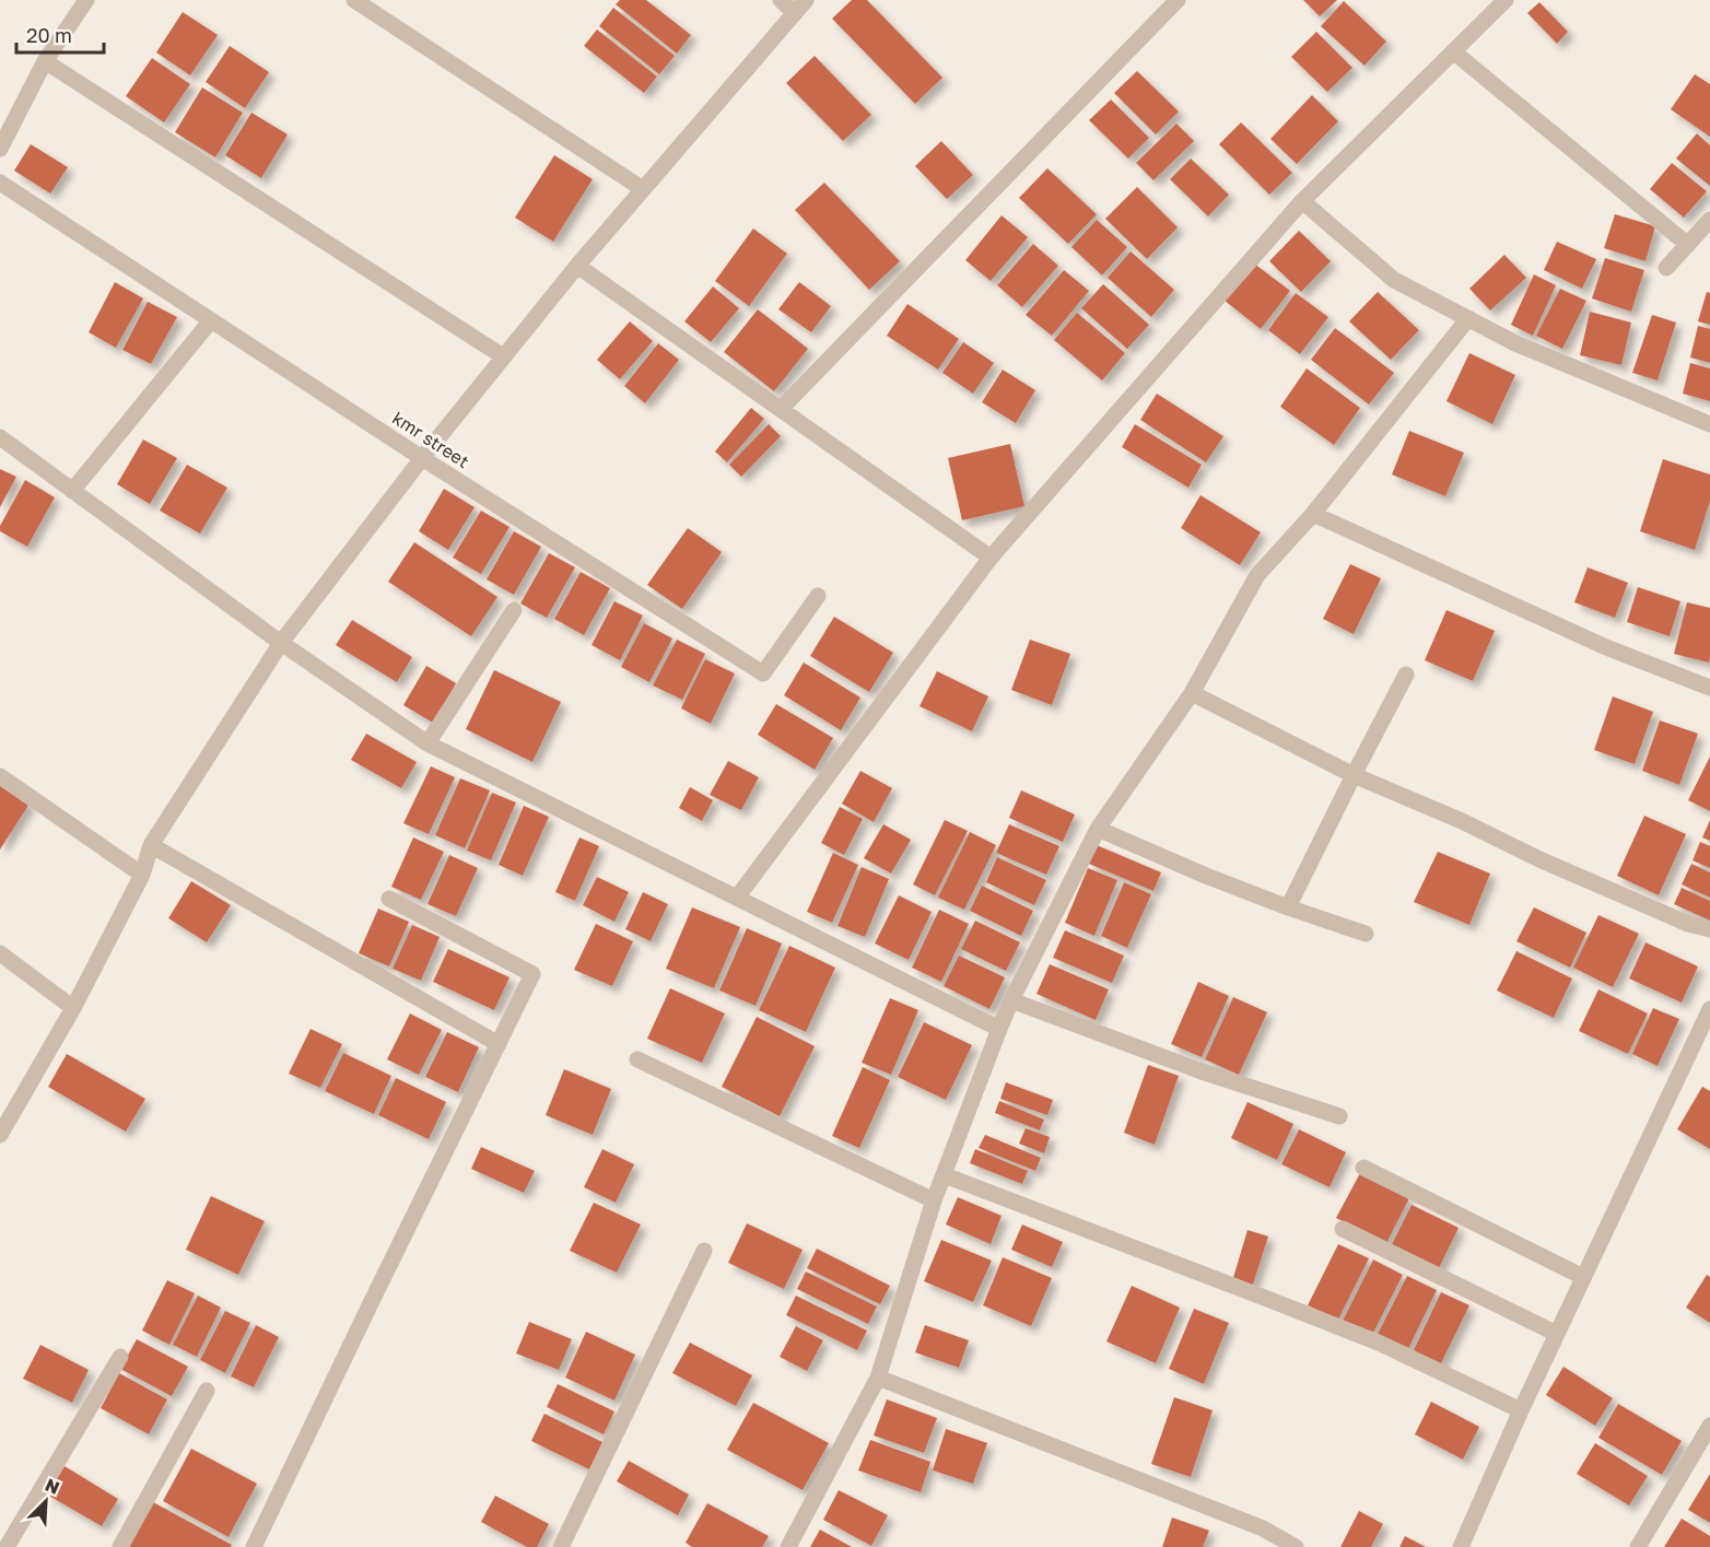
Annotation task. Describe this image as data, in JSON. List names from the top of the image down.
{
  "streets": {
    "street": ["kmr street"]
  },
  "scale_bar": "20 m",
  "north": "top right"
}
